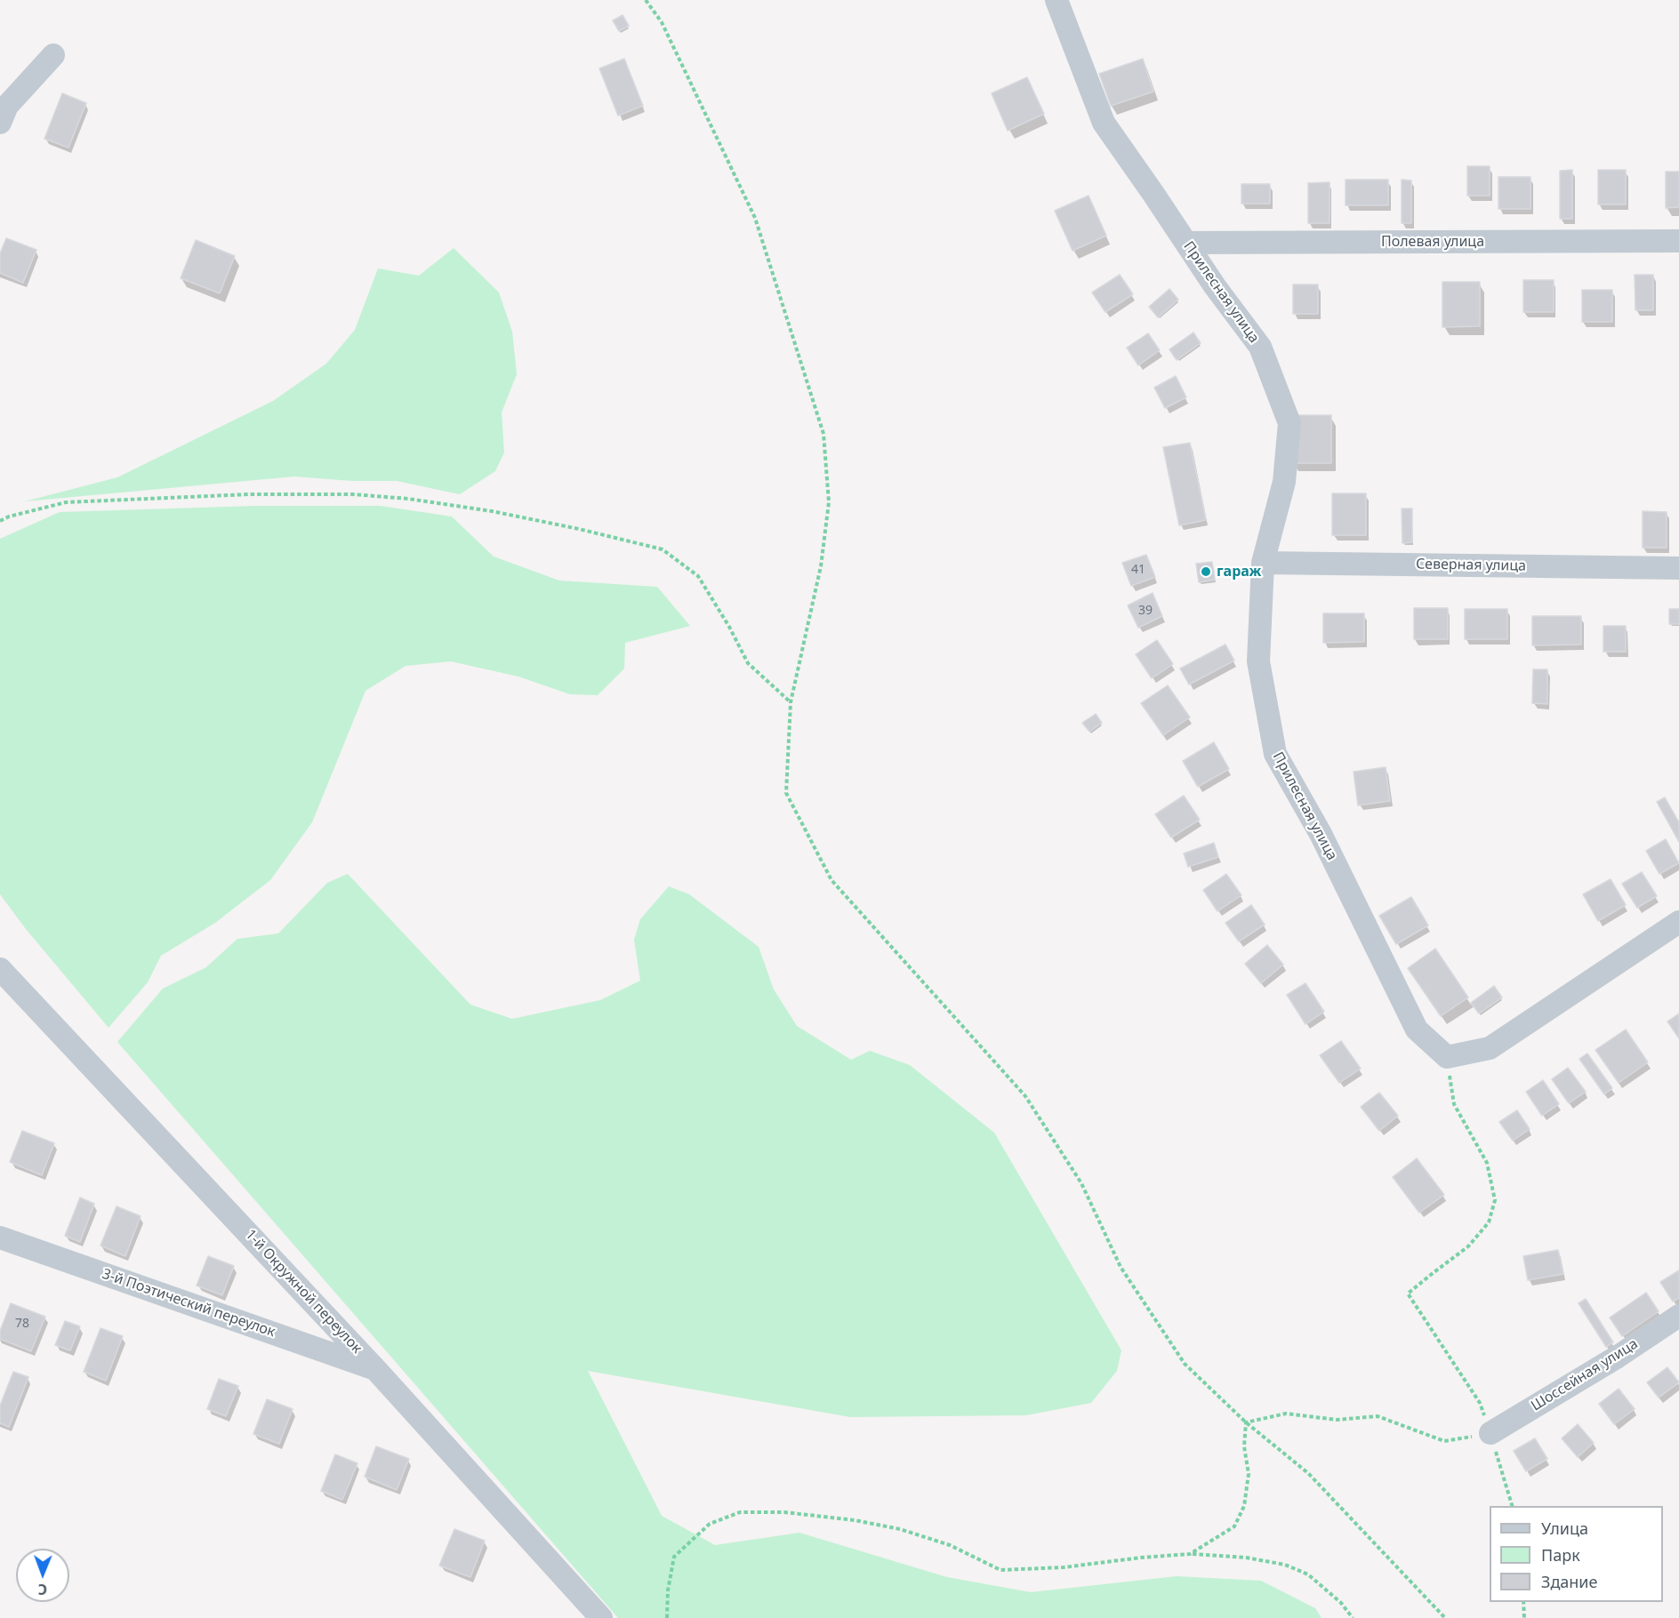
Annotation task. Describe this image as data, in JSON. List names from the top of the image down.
{
  "streets": {
    "street": [
      "Полевая улица",
      "Прилесная улица",
      "Северная улица",
      "1-й Окружной переулок",
      "3-й Поэтический переулок",
      "Шоссейная улица"
    ]
  },
  "crossings": [
    ["Полевая улица", "Прилесная улица"],
    ["Прилесная улица", "Северная улица"],
    ["1-й Окружной переулок", "3-й Поэтический переулок"]
  ],
  "places": ["гараж"],
  "house_numbers": ["41", "39", "78"],
  "legend": ["Улица", "Парк", "Здание"],
  "north": "bottom"
}
